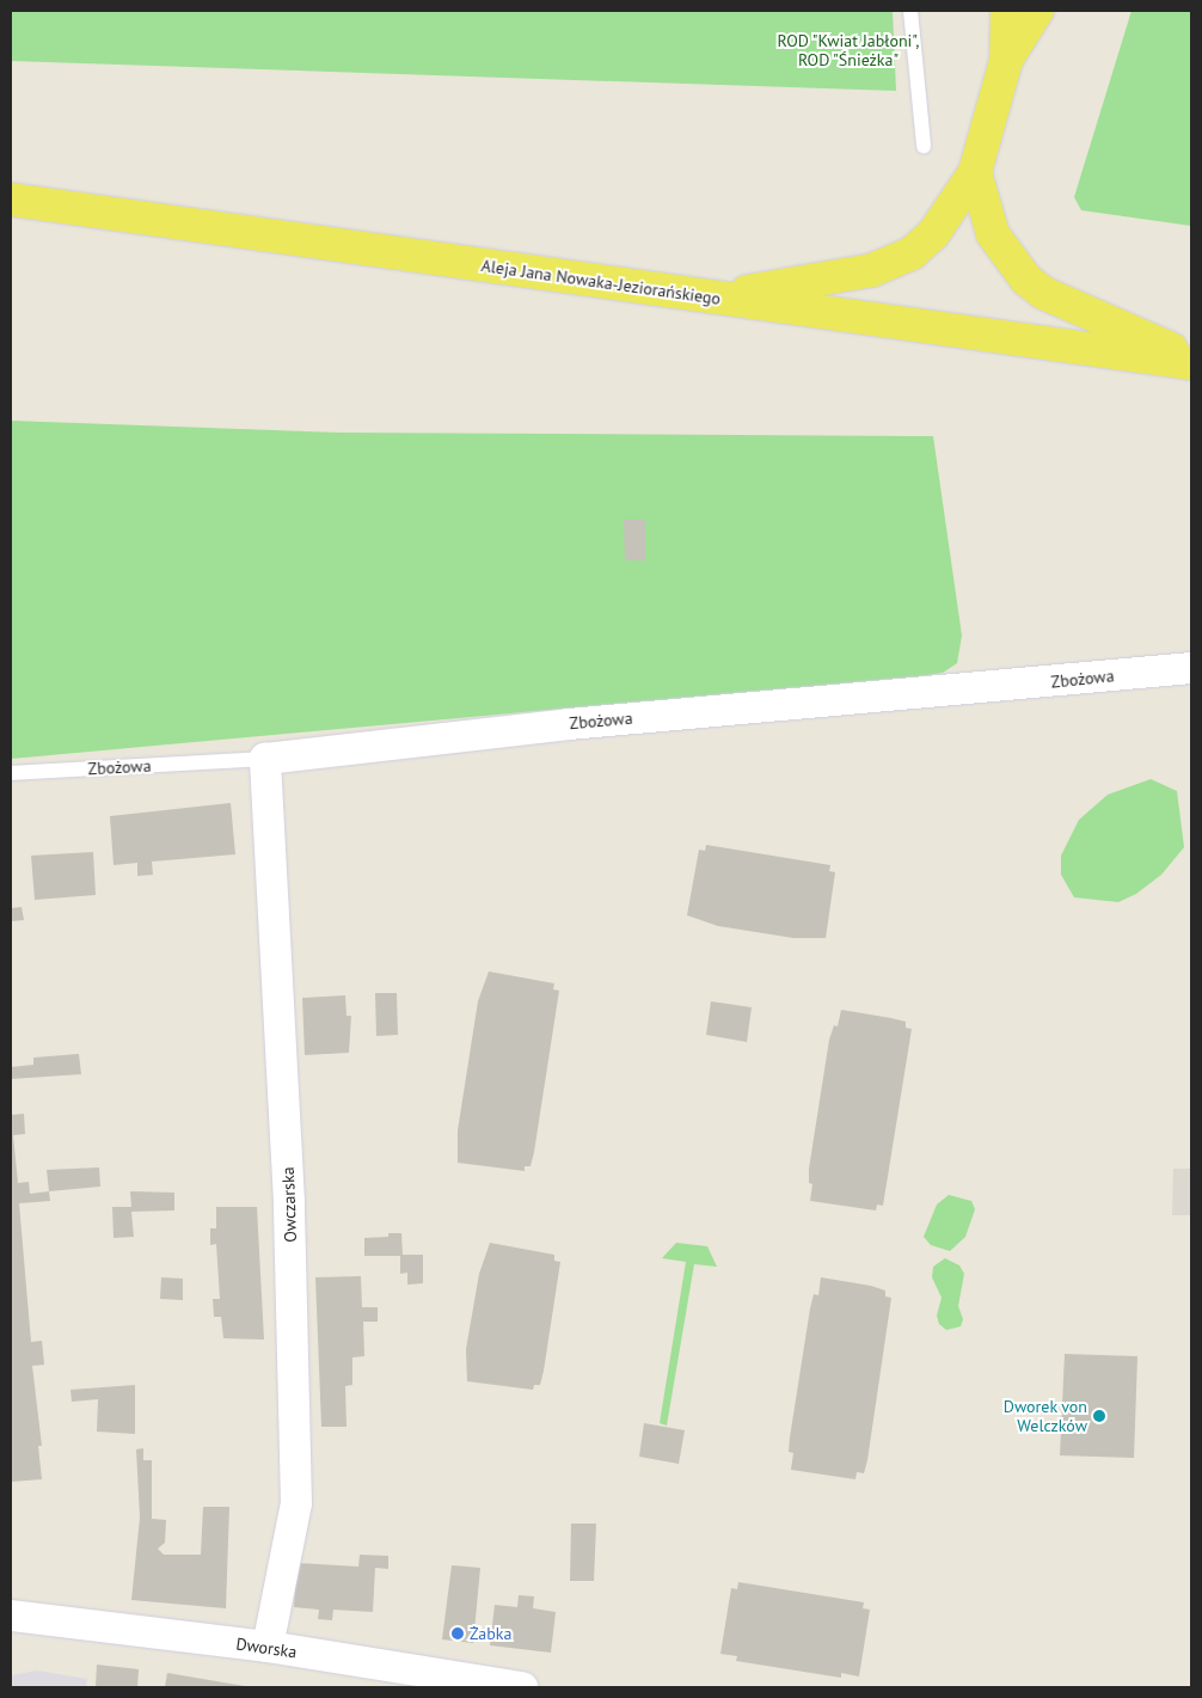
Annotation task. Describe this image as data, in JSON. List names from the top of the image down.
{
  "streets": {
    "main road": ["Aleja Jana Nowaka-Jeziorańskiego"],
    "street": ["Zbożowa", "Owczarska", "Dworska"]
  },
  "crossings": [
    ["Zbożowa", "Owczarska"],
    ["Owczarska", "Dworska"]
  ],
  "parks": ["ROD \"Kwiat Jabłoni\", ROD \"Śnieżka\""],
  "places": ["Dworek von Welczków", "Żabka"]
}
